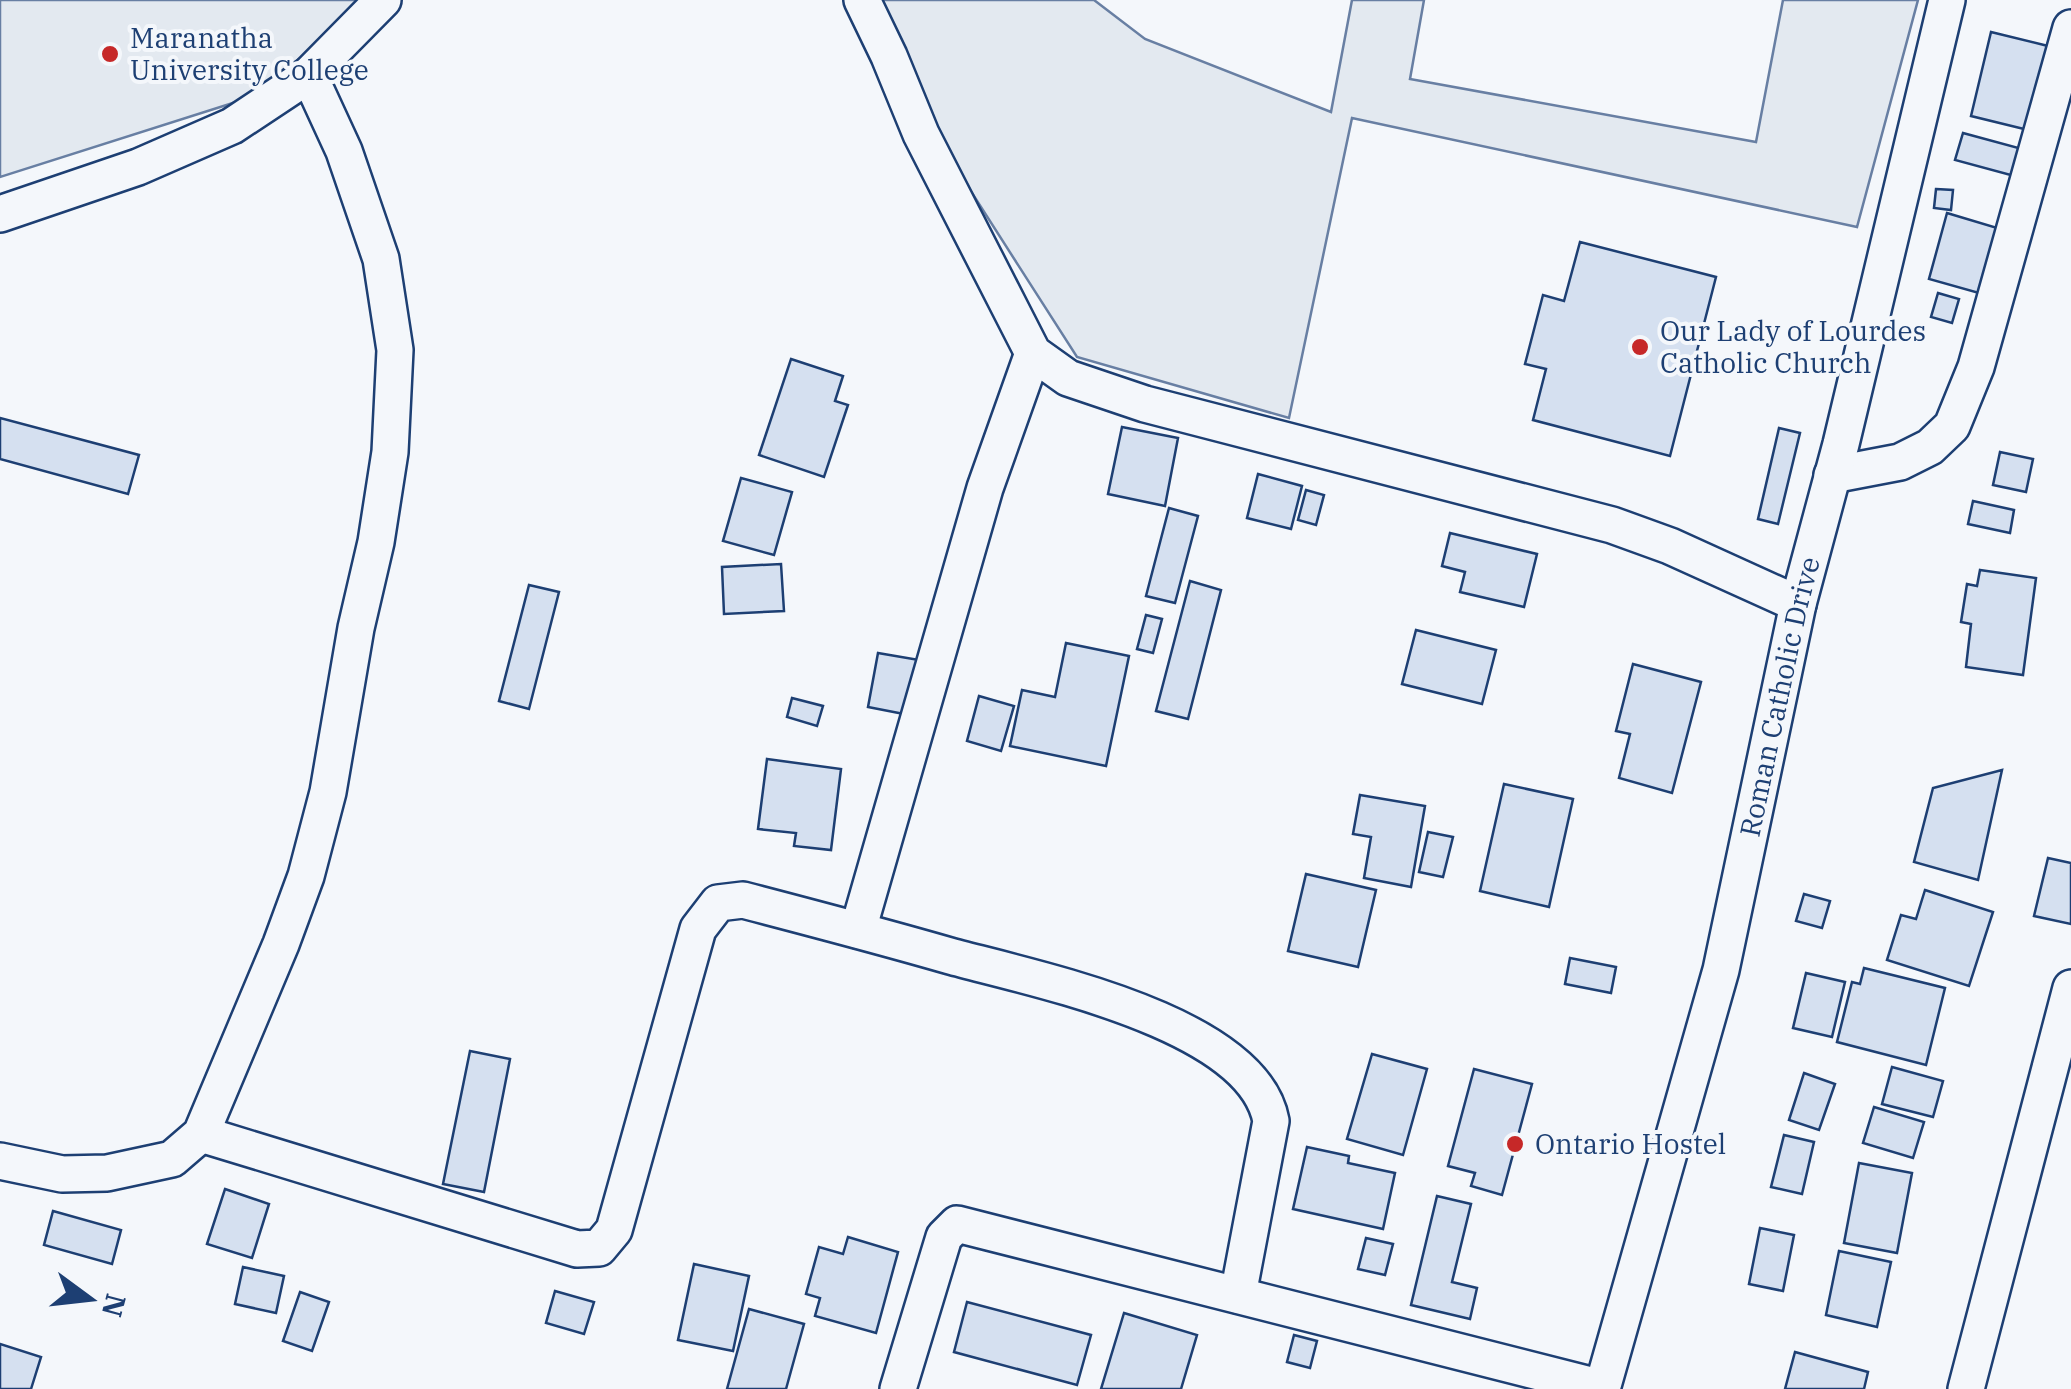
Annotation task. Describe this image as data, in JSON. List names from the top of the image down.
{
  "streets": {
    "street": ["Roman Catholic Drive"]
  },
  "places": ["Maranatha University College", "Our Lady of Lourdes Catholic Church", "Ontario Hostel"],
  "north": "right"
}
